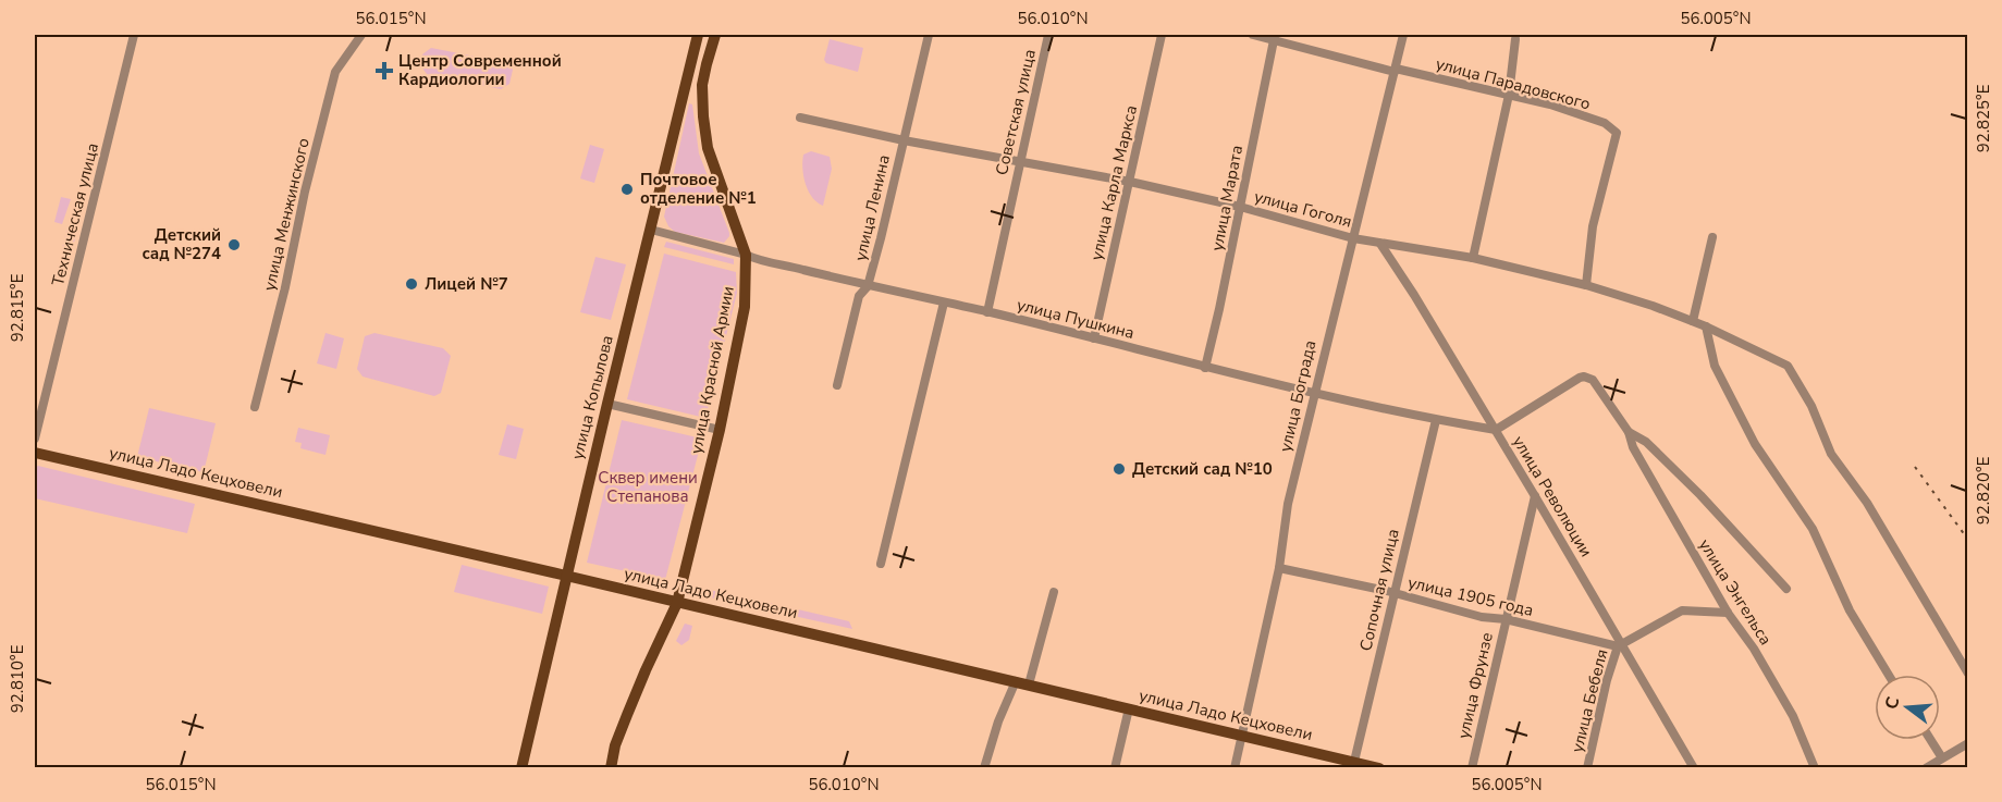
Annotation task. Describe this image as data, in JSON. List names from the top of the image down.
{
  "streets": {
    "main road": ["улица Красной Армии", "улица Копылова", "улица Ладо Кецховели"],
    "street": [
      "улица Парадовского",
      "Советская улица",
      "улица Карла Маркса",
      "улица Марата",
      "улица Ленина",
      "улица Гоголя",
      "Техническая улица",
      "улица Менжинского",
      "улица Пушкина",
      "улица Бограда",
      "улица Революции",
      "Сопочная улица",
      "улица Энгельса",
      "улица 1905 года",
      "улица Фрунзе",
      "улица Бебеля"
    ]
  },
  "crossings": [
    ["улица Парадовского", "улица Марата"],
    ["улица Парадовского", "улица Гоголя"],
    ["улица Парадовского", "улица Бограда"],
    ["Советская улица", "улица Гоголя"],
    ["Советская улица", "улица Пушкина"],
    ["улица Карла Маркса", "улица Гоголя"],
    ["улица Карла Маркса", "улица Пушкина"],
    ["улица Марата", "улица Гоголя"],
    ["улица Марата", "улица Пушкина"],
    ["улица Ленина", "улица Гоголя"],
    ["улица Ленина", "улица Пушкина"],
    ["улица Гоголя", "улица Бограда"],
    ["улица Гоголя", "улица Революции"],
    ["улица Пушкина", "улица Красной Армии"],
    ["улица Пушкина", "улица Бограда"],
    ["улица Пушкина", "улица Копылова"],
    ["улица Пушкина", "улица Революции"],
    ["улица Пушкина", "Сопочная улица"],
    ["улица Пушкина", "улица Энгельса"],
    ["улица Красной Армии", "улица Ладо Кецховели"],
    ["улица Бограда", "улица Ладо Кецховели"],
    ["улица Бограда", "улица 1905 года"],
    ["улица Копылова", "улица Ладо Кецховели"],
    ["улица Ладо Кецховели", "Сопочная улица"],
    ["улица Революции", "улица Энгельса"],
    ["улица Революции", "улица 1905 года"],
    ["улица Революции", "улица Фрунзе"],
    ["улица Революции", "улица Бебеля"],
    ["Сопочная улица", "улица 1905 года"],
    ["улица 1905 года", "улица Фрунзе"],
    ["улица 1905 года", "улица Бебеля"]
  ],
  "parks": ["Сквер имени Степанова"],
  "places": {
    "health": ["Центр Современной Кардиологии"],
    "other": [
      "Почтовое отделение №1",
      "Детский сад №274",
      "Лицей №7",
      "Детский сад №10"
    ]
  },
  "north": "left",
  "coordinates": [
    "56.015°N",
    "56.010°N",
    "56.005°N",
    "92.825°E",
    "92.815°E",
    "92.820°E",
    "92.810°E"
  ]
}
